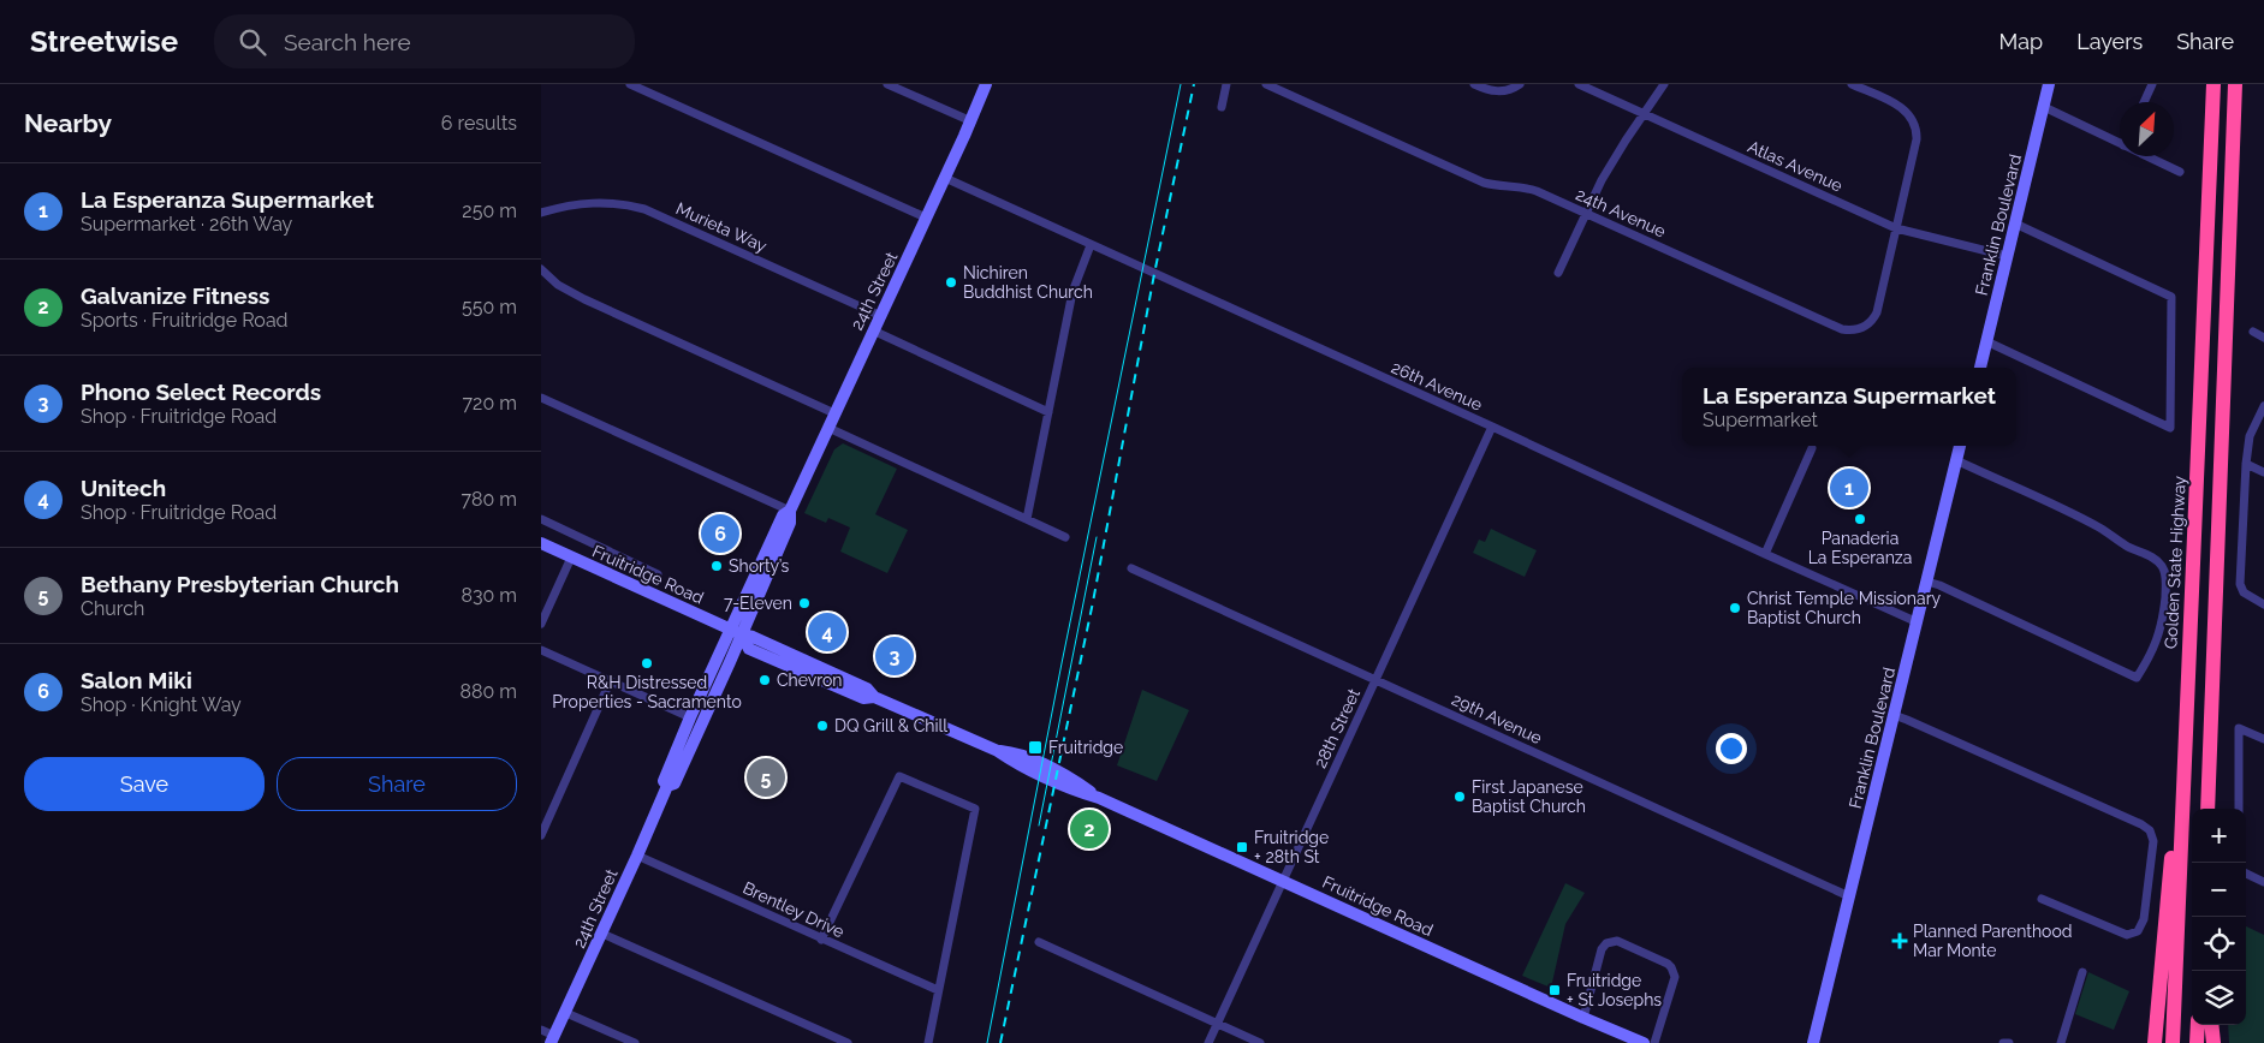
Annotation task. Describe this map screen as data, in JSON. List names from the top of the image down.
{
  "streets": {
    "highway": ["Golden State Highway"],
    "main road": ["Franklin Boulevard", "24th Street", "Fruitridge Road"],
    "street": [
      "Atlas Avenue",
      "24th Avenue",
      "Murieta Way",
      "26th Avenue",
      "29th Avenue",
      "28th Street",
      "Brentley Drive"
    ]
  },
  "crossings": [
    ["Atlas Avenue", "24th Avenue"],
    ["Atlas Avenue", "Franklin Boulevard"],
    ["Franklin Boulevard", "26th Avenue"],
    ["Franklin Boulevard", "29th Avenue"],
    ["Murieta Way", "24th Street"],
    ["24th Street", "26th Avenue"],
    ["24th Street", "Fruitridge Road"],
    ["24th Street", "Brentley Drive"],
    ["26th Avenue", "28th Street"],
    ["Fruitridge Road", "28th Street"],
    ["29th Avenue", "28th Street"]
  ],
  "places": {
    "other": [
      "Nichiren Buddhist Church",
      "Panaderia La Esperanza",
      "Shorty’s",
      "7-Eleven",
      "Christ Temple Missionary Baptist Church",
      "R&H Distressed Properties - Sacramento",
      "Chevron",
      "DQ Grill & Chill",
      "First Japanese Baptist Church"
    ],
    "transit": ["Fruitridge", "Fruitridge + 28th St", "Fruitridge + St Josephs"],
    "health": ["Planned Parenthood Mar Monte"]
  },
  "north": "top right",
  "page": {
    "header": "Streetwise",
    "search": "Search here",
    "nav": ["Map", "Layers", "Share"],
    "heading": ["Nearby", "6 results"],
    "list": [
      {
        "mark": "1",
        "name": "La Esperanza Supermarket",
        "note": "Supermarket · 26th Way",
        "value": "250 m"
      },
      {
        "mark": "2",
        "name": "Galvanize Fitness",
        "note": "Sports · Fruitridge Road",
        "value": "550 m"
      },
      {
        "mark": "3",
        "name": "Phono Select Records",
        "note": "Shop · Fruitridge Road",
        "value": "720 m"
      },
      {
        "mark": "4",
        "name": "Unitech",
        "note": "Shop · Fruitridge Road",
        "value": "780 m"
      },
      {
        "mark": "5",
        "name": "Bethany Presbyterian Church",
        "note": "Church",
        "value": "830 m"
      },
      {
        "mark": "6",
        "name": "Salon Miki",
        "note": "Shop · Knight Way",
        "value": "880 m"
      }
    ],
    "popup": ["La Esperanza Supermarket", "Supermarket"],
    "pins": [
      "1",
      "6",
      "4",
      "3",
      "5",
      "2"
    ],
    "buttons": ["Save", "Share"],
    "map_buttons": ["+", "−"]
  }
}
